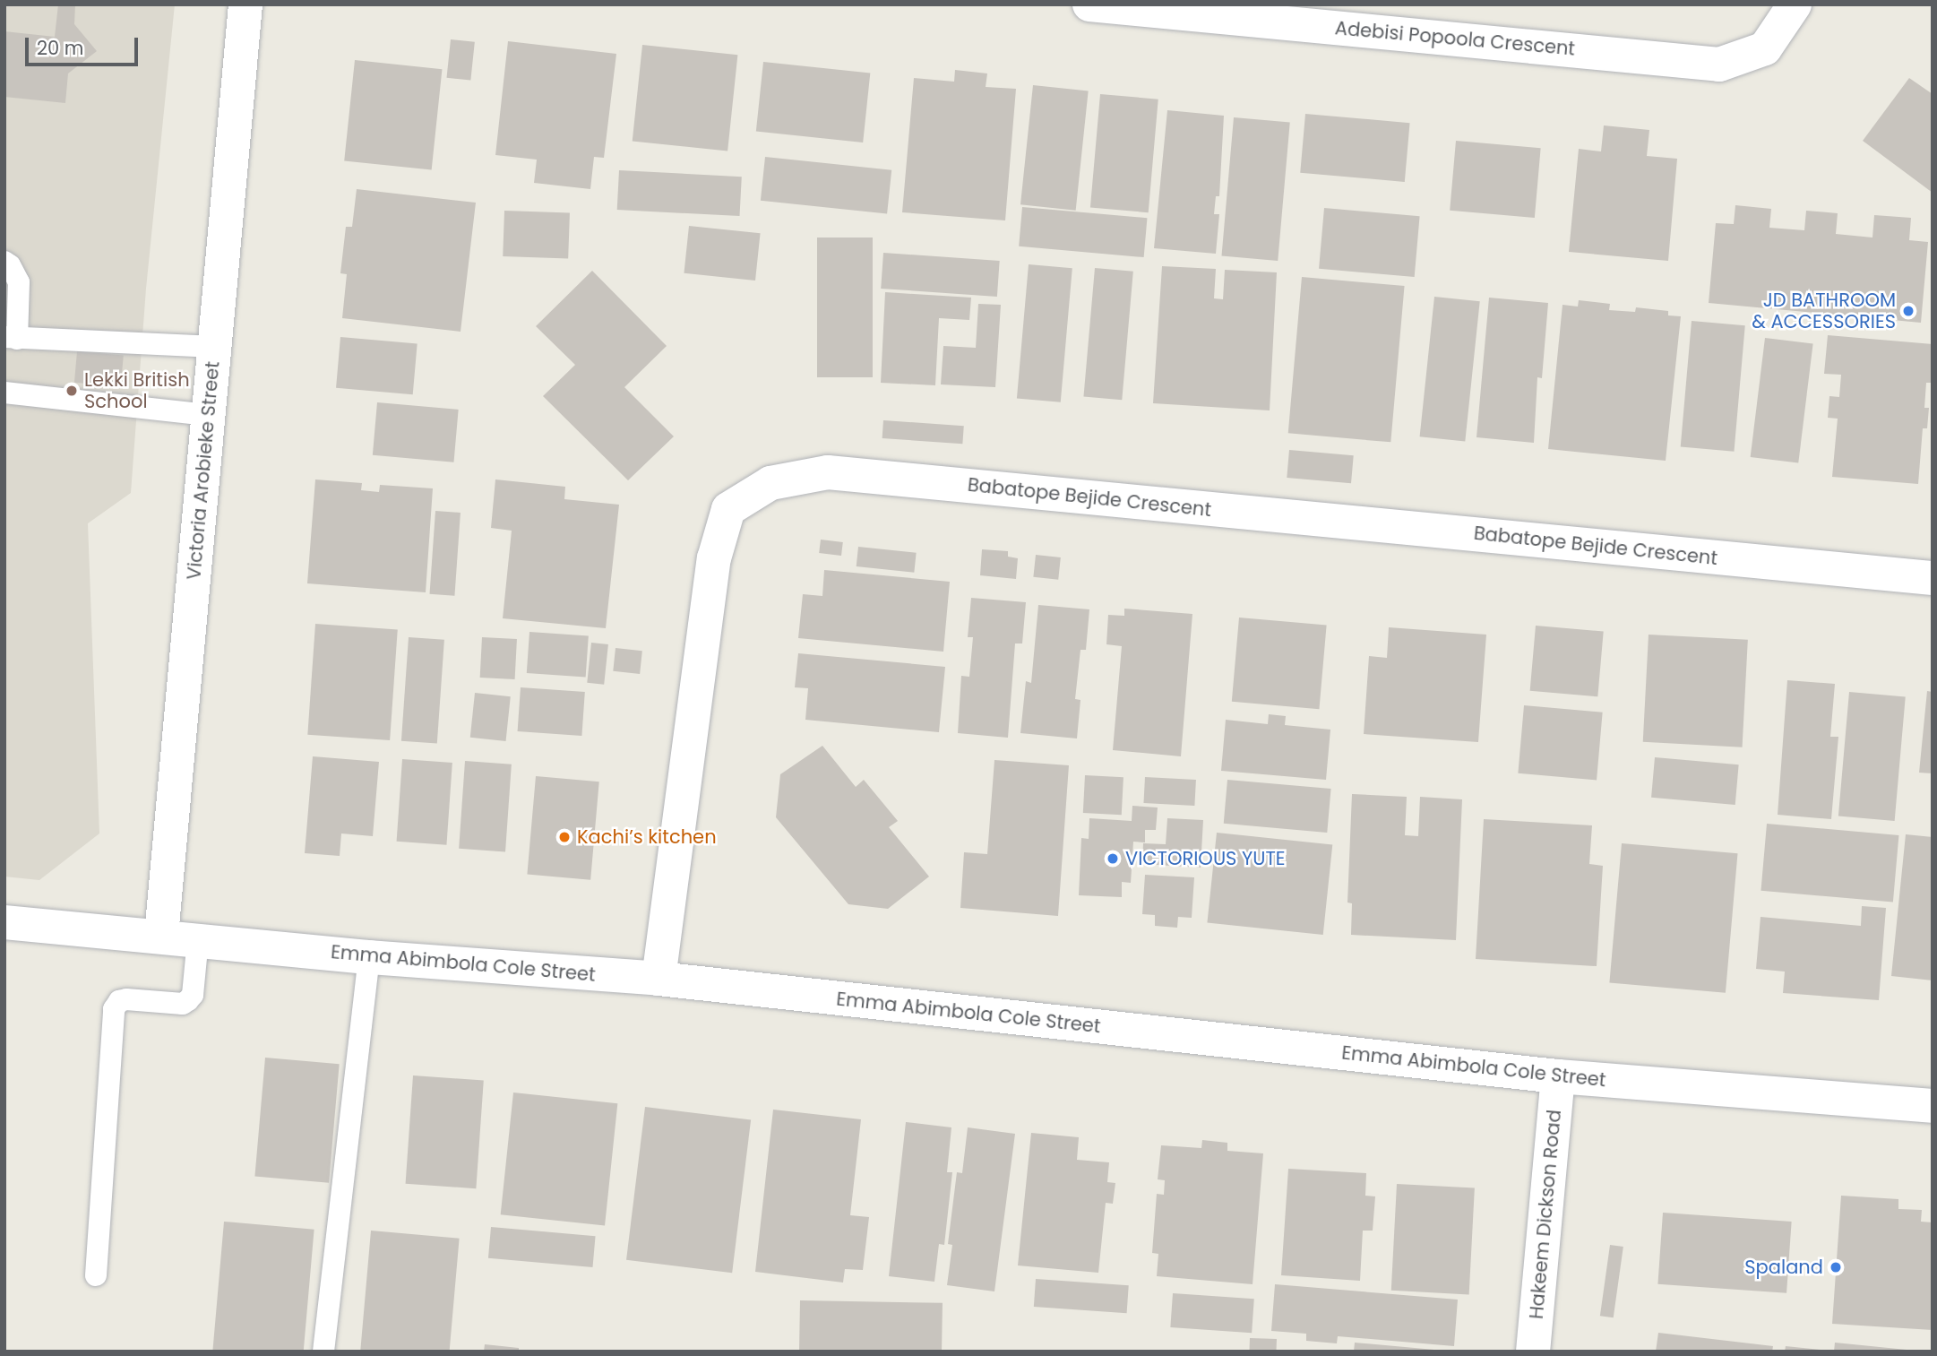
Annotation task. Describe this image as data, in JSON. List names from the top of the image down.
{
  "streets": {
    "street": [
      "Adebisi Popoola Crescent",
      "Victoria Arobieke Street",
      "Babatope Bejide Crescent",
      "Emma Abimbola Cole Street",
      "Hakeem Dickson Road"
    ]
  },
  "crossings": [
    ["Victoria Arobieke Street", "Emma Abimbola Cole Street"],
    ["Babatope Bejide Crescent", "Emma Abimbola Cole Street"],
    ["Emma Abimbola Cole Street", "Hakeem Dickson Road"]
  ],
  "places": [
    "JD BATHROOM & ACCESSORIES",
    "Lekki British School",
    "Kachi’s kitchen",
    "VICTORIOUS YUTE",
    "Spaland"
  ],
  "scale_bar": "20 m"
}
